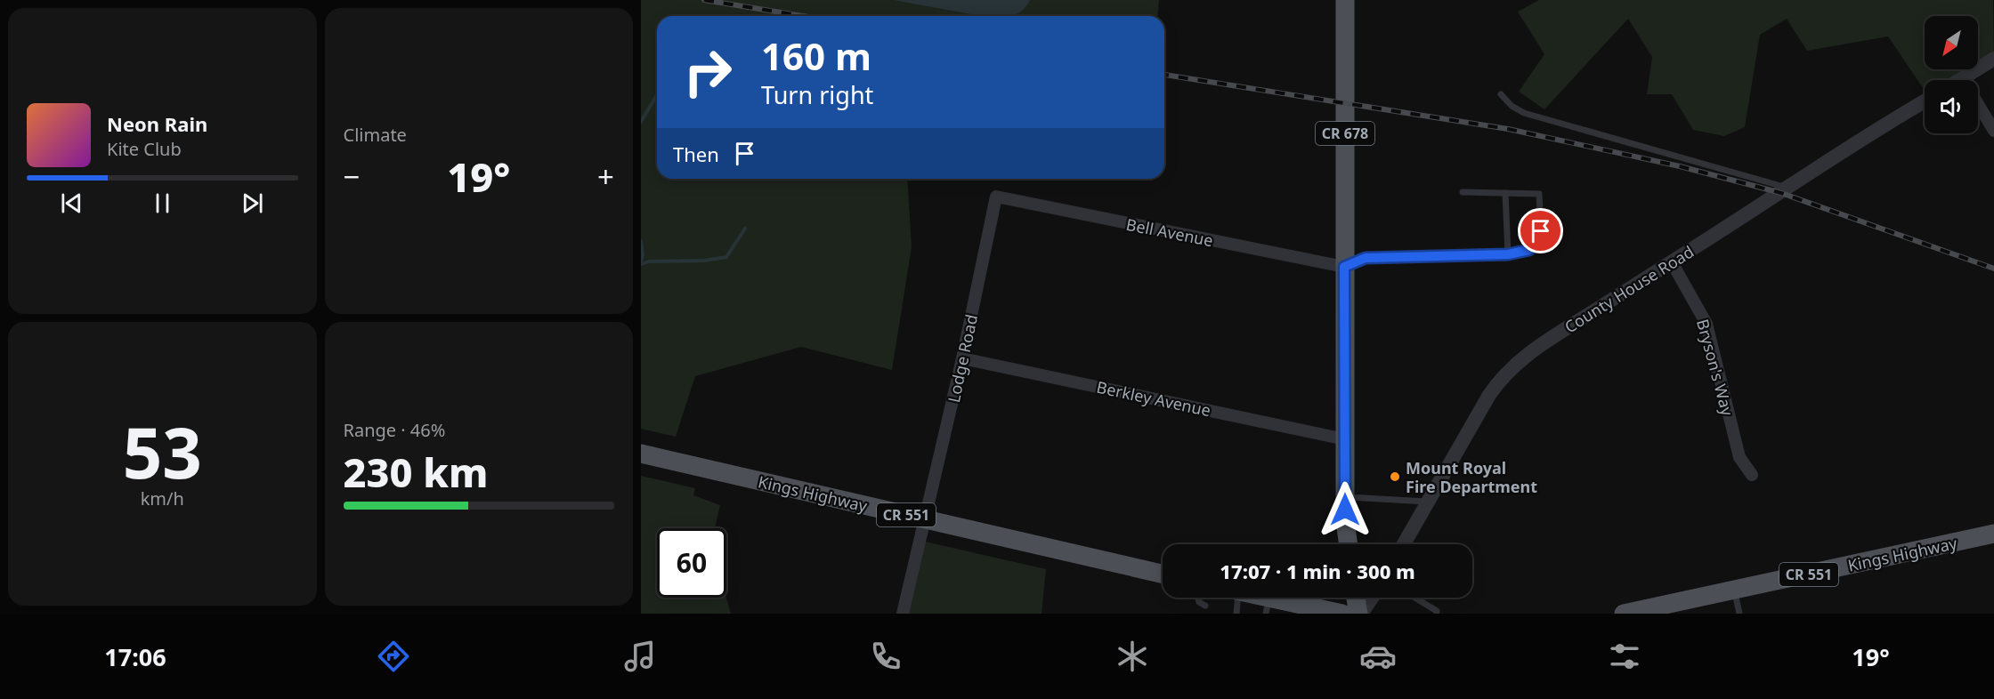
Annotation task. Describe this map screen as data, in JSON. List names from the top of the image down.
{
  "streets": {
    "main road": ["CR 678", "Kings Highway", "CR 551"],
    "street": [
      "Bell Avenue",
      "County House Road",
      "Lodge Road",
      "Bryson's Way",
      "Berkley Avenue"
    ]
  },
  "crossings": [
    ["CR 678", "Bell Avenue"],
    ["CR 678", "Berkley Avenue"],
    ["Bell Avenue", "Lodge Road"],
    ["County House Road", "Bryson's Way"],
    ["Lodge Road", "Berkley Avenue"],
    ["Lodge Road", "Kings Highway"]
  ],
  "places": ["Mount Royal Fire Department"],
  "north": "bottom left",
  "page": {
    "tile": [
      "Climate",
      ["53", "km/h"],
      ["Range · 46%", "230 km"]
    ],
    "turn": ["160 m", "Turn right"],
    "song": ["Neon Rain", "Kite Club"],
    "then": "Then",
    "heat": ["−", "19°", "+"],
    "limit": "60",
    "trip": "17:07 · 1 min · 300 m",
    "tabs": ["17:06", "19°"]
  }
}
